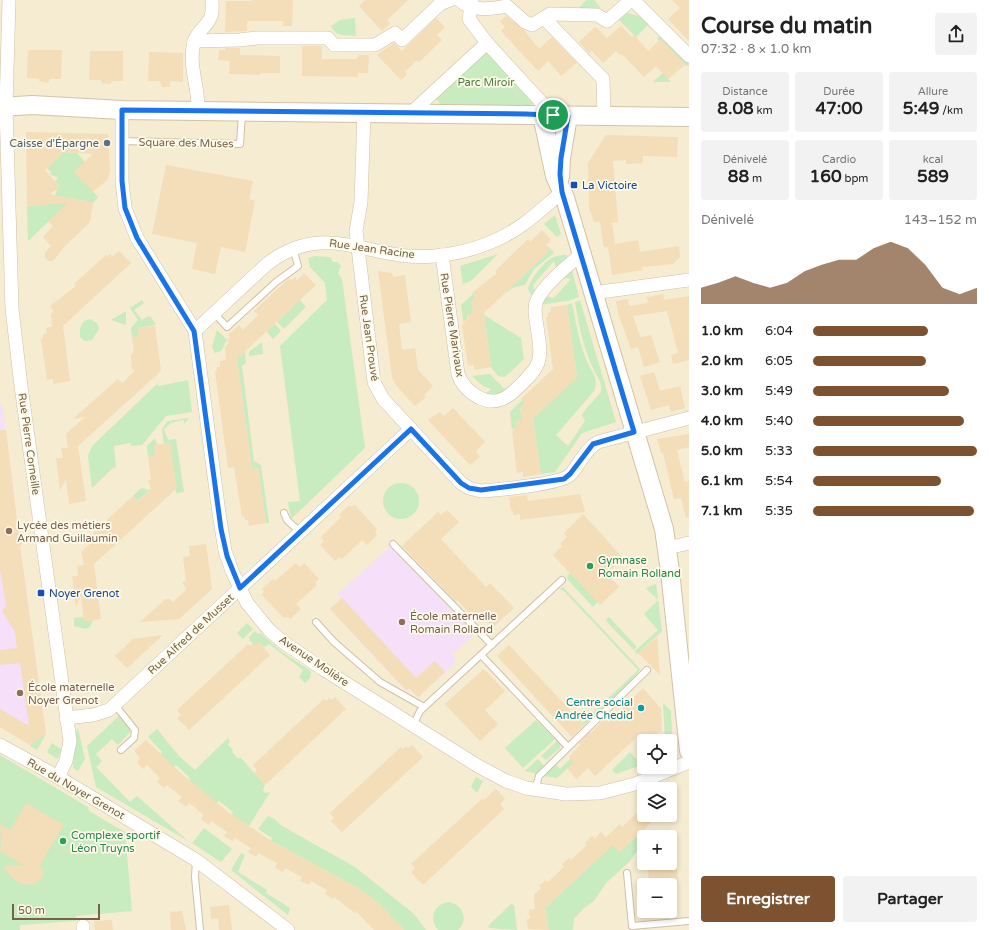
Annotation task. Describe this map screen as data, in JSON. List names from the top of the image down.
{
  "streets": {
    "street": [
      "Rue Jean Racine",
      "Rue Pierre Marivaux",
      "Rue Jean Prouvé",
      "Rue Pierre Corneille",
      "Rue Alfred de Musset",
      "Avenue Molière",
      "Rue du Noyer Grenot"
    ],
    "lane": ["Square des Muses"]
  },
  "crossings": [
    ["Square des Muses", "Avenue Molière"],
    ["Rue Jean Racine", "Rue Pierre Marivaux"],
    ["Rue Jean Racine", "Rue Jean Prouvé"],
    ["Rue Jean Racine", "Avenue Molière"],
    ["Rue Jean Prouvé", "Rue Alfred de Musset"],
    ["Rue Pierre Corneille", "Rue Alfred de Musset"],
    ["Rue Pierre Corneille", "Rue du Noyer Grenot"],
    ["Rue Alfred de Musset", "Avenue Molière"]
  ],
  "parks": ["Parc Miroir"],
  "places": {
    "other": [
      "Caisse d'Épargne",
      "Lycée des métiers Armand Guillaumin",
      "Gymnase Romain Rolland",
      "École maternelle Romain Rolland",
      "École maternelle Noyer Grenot",
      "Centre social Andrée Chedid",
      "Complexe sportif Léon Truyns"
    ],
    "transit": ["La Victoire", "Noyer Grenot"]
  },
  "scale_bar": "50 m",
  "page": {
    "heading": ["Course du matin", "07:32 · 8 × 1.0 km"],
    "stats": [
      ["Distance", "8.08 km"],
      ["Durée", "47:00"],
      ["Allure", "5:49 /km"],
      ["Dénivelé", "88 m"],
      ["Cardio", "160 bpm"],
      ["kcal", "589"]
    ],
    "chart": ["Dénivelé", "143–152 m"],
    "list": [
      {
        "name": "1.0 km",
        "note": "6:04"
      },
      {
        "name": "2.0 km",
        "note": "6:05"
      },
      {
        "name": "3.0 km",
        "note": "5:49"
      },
      {
        "name": "4.0 km",
        "note": "5:40"
      },
      {
        "name": "5.0 km",
        "note": "5:33"
      },
      {
        "name": "6.1 km",
        "note": "5:54"
      },
      {
        "name": "7.1 km",
        "note": "5:35"
      }
    ],
    "map_buttons": ["+", "−"],
    "buttons": ["Enregistrer", "Partager"],
    "scale": "50 m"
  }
}
